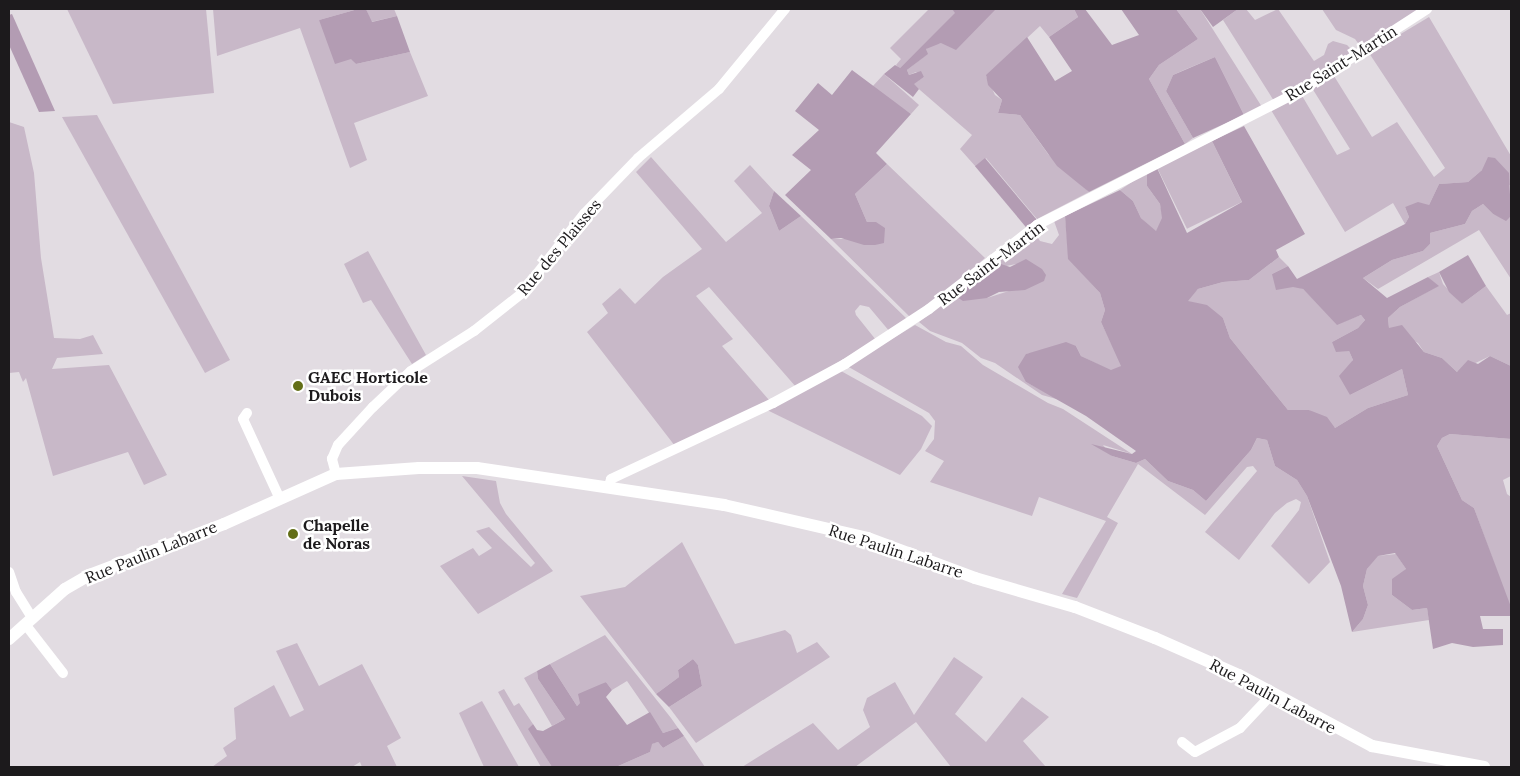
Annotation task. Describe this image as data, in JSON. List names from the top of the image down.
{
  "streets": {
    "street": ["Rue Saint-Martin", "Rue des Plaisses", "Rue Paulin Labarre"]
  },
  "crossings": [
    ["Rue Saint-Martin", "Rue Paulin Labarre"],
    ["Rue des Plaisses", "Rue Paulin Labarre"]
  ],
  "places": ["GAEC Horticole Dubois", "Chapelle de Noras"]
}
